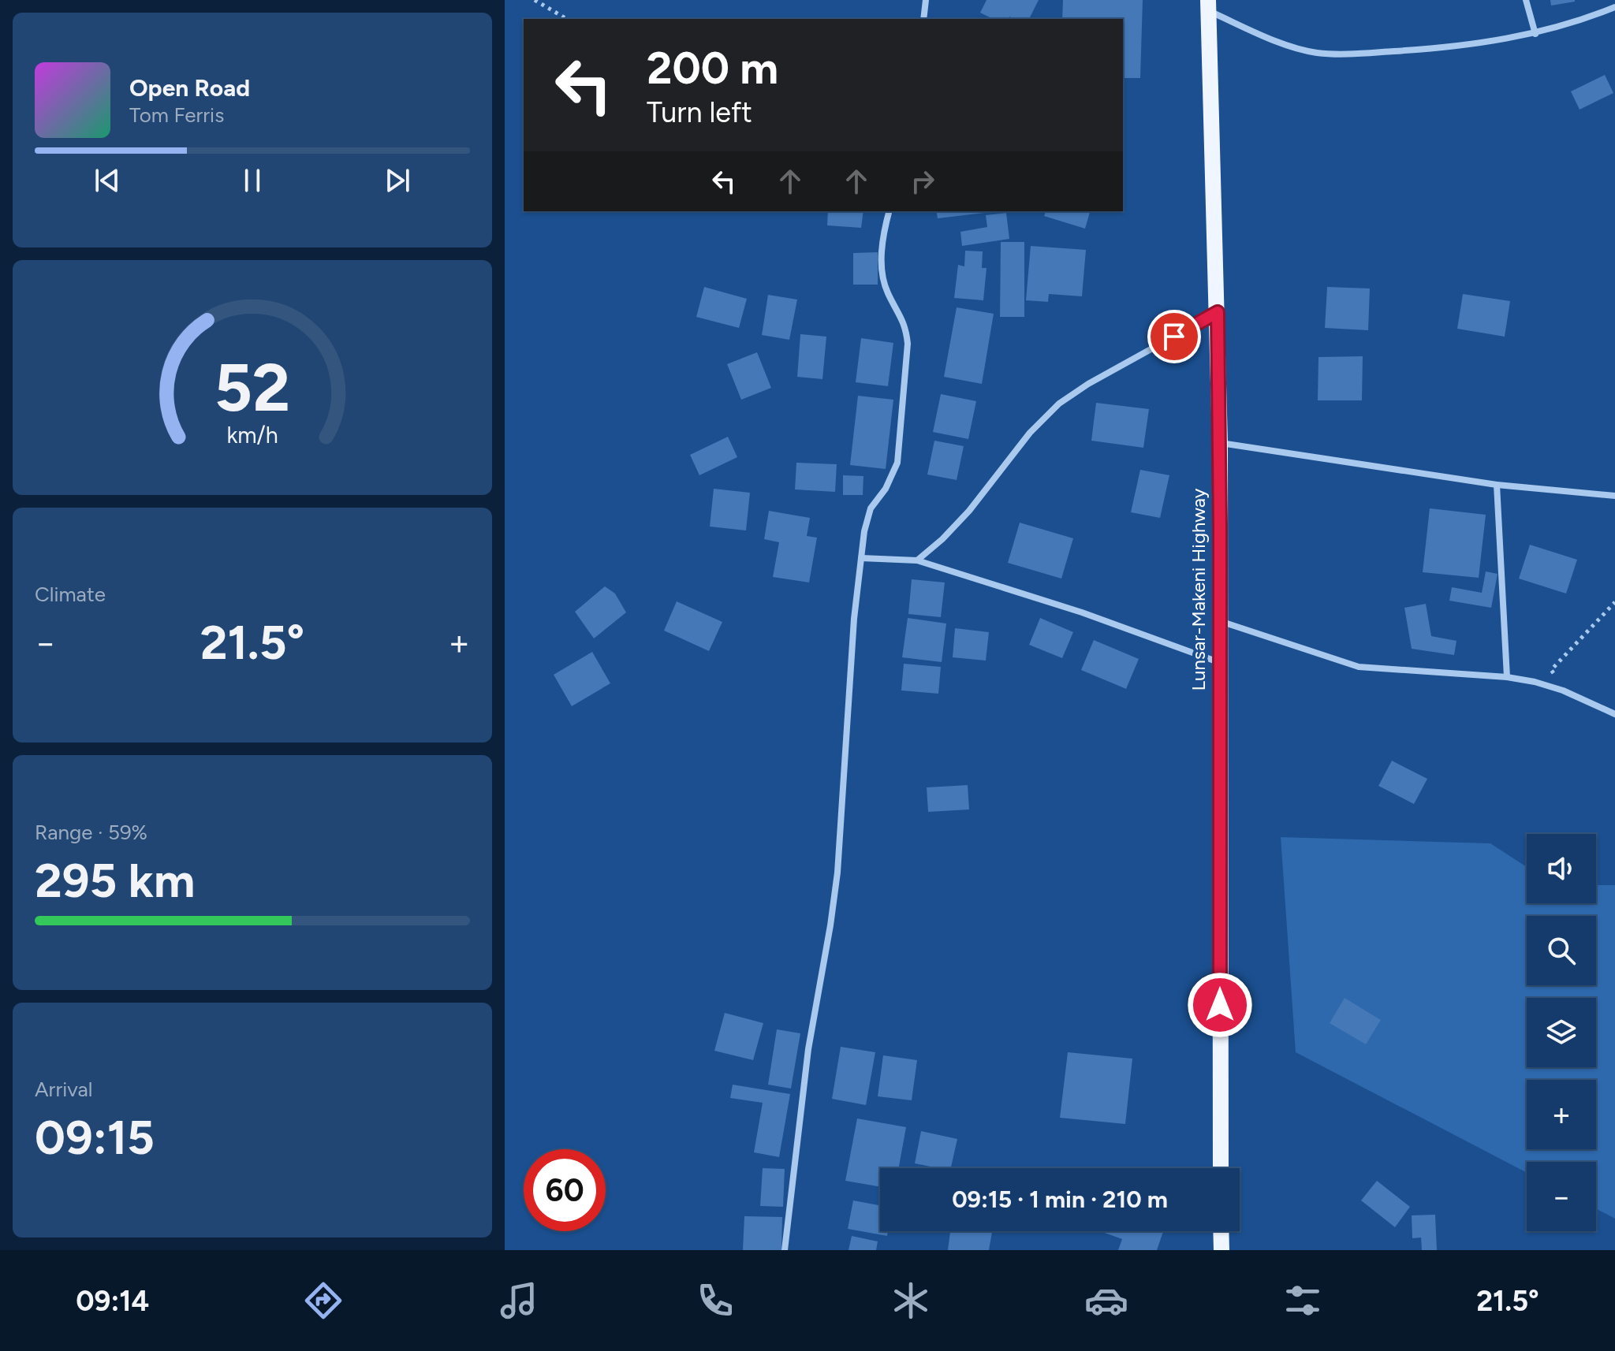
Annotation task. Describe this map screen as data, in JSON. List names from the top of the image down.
{
  "streets": {
    "main road": ["Lunsar-Makeni Highway"]
  },
  "page": {
    "turn": ["200 m", "Turn left"],
    "song": ["Open Road", "Tom Ferris"],
    "tile": [
      "Climate",
      ["Range · 59%", "295 km"],
      ["Arrival", "09:15"]
    ],
    "heat": ["−", "21.5°", "+"],
    "map_buttons": ["+", "−"],
    "limit": "60",
    "trip": "09:15 · 1 min · 210 m",
    "tabs": ["09:14", "21.5°"],
    "gauge": ["52", "km/h"]
  }
}
